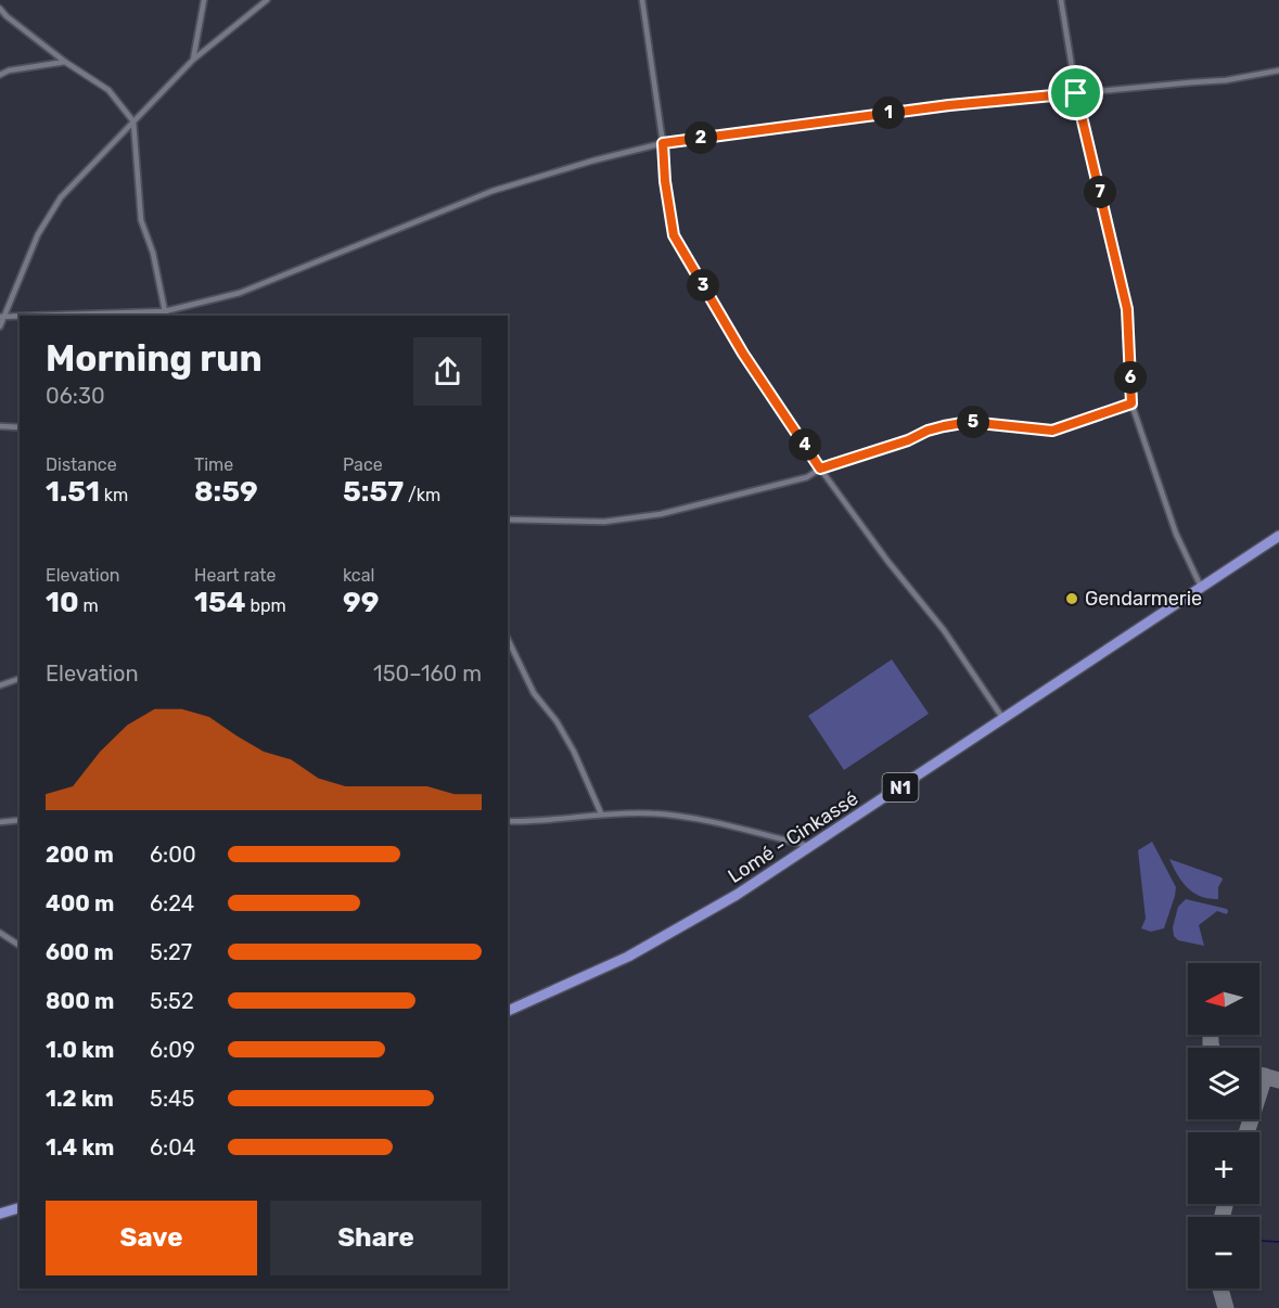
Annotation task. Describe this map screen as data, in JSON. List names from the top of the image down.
{
  "streets": {
    "highway": ["N1", "Lomé - Cinkassé"]
  },
  "places": ["Gendarmerie"],
  "north": "left",
  "page": {
    "pins": [
      "1",
      "2",
      "7",
      "3",
      "6",
      "5",
      "4"
    ],
    "heading": ["Morning run", "06:30"],
    "stats": [
      ["Distance", "1.51 km"],
      ["Time", "8:59"],
      ["Pace", "5:57 /km"],
      ["Elevation", "10 m"],
      ["Heart rate", "154 bpm"],
      ["kcal", "99"]
    ],
    "chart": ["Elevation", "150–160 m"],
    "list": [
      {
        "name": "200 m",
        "note": "6:00"
      },
      {
        "name": "400 m",
        "note": "6:24"
      },
      {
        "name": "600 m",
        "note": "5:27"
      },
      {
        "name": "800 m",
        "note": "5:52"
      },
      {
        "name": "1.0 km",
        "note": "6:09"
      },
      {
        "name": "1.2 km",
        "note": "5:45"
      },
      {
        "name": "1.4 km",
        "note": "6:04"
      }
    ],
    "map_buttons": ["+", "−"],
    "buttons": ["Save", "Share"]
  }
}
